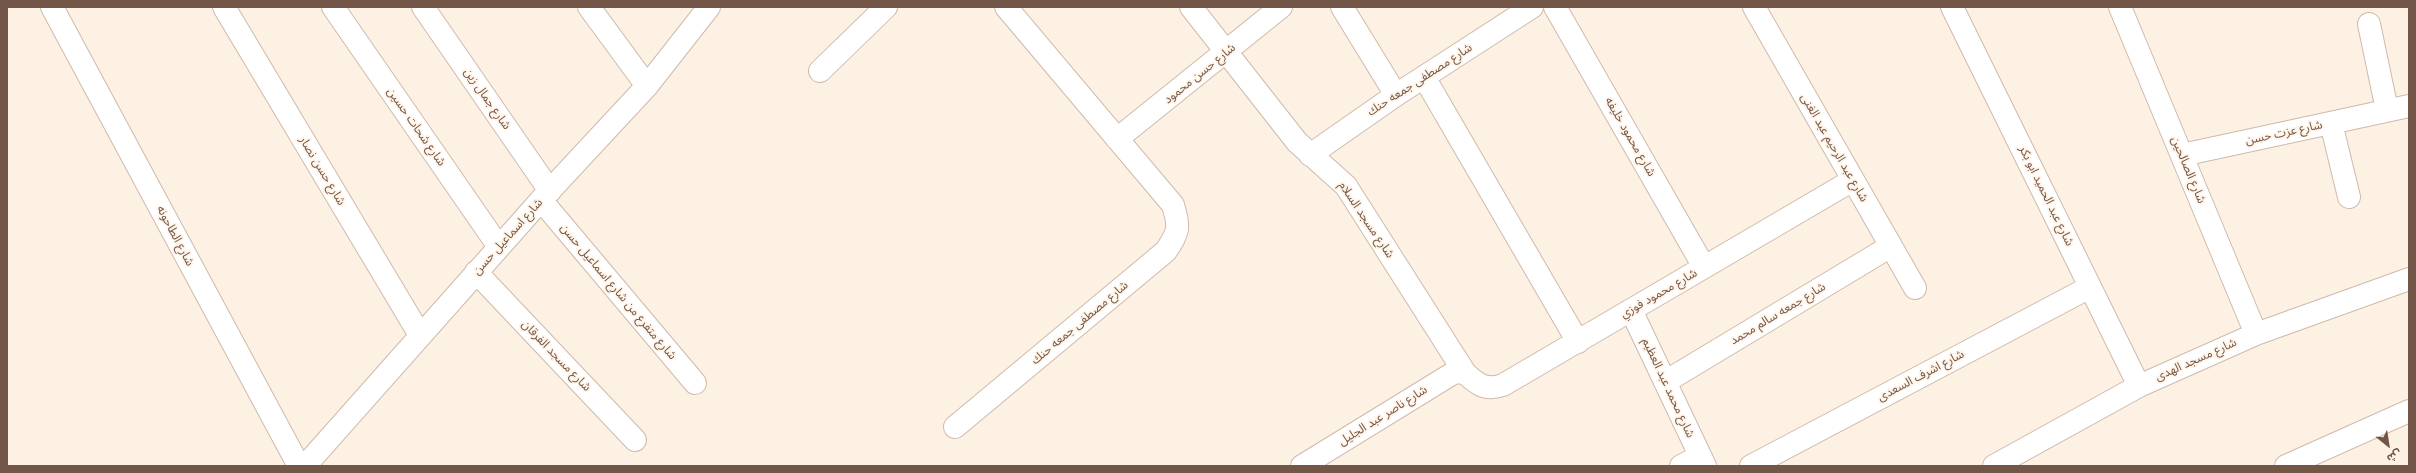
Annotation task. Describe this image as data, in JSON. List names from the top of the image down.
{
  "streets": {
    "street": [
      "شارع حسن محمود",
      "شارع مصطفى جمعه حنك",
      "شارع جمال زين",
      "شارع شحات حسين",
      "شارع عزت حسن",
      "شارع محمود خليفه",
      "شارع عبد الرحيم عبد الغنى",
      "شارع الصالحين",
      "شارع حسن نصار",
      "شارع عبد الحميد ابو بكر",
      "شارع مسجد السلام",
      "شارع الطاحونه",
      "شارع اسماعيل حسن",
      "شارع متفرع من شارع اسماعيل حسن",
      "شارع محمود فوزي",
      "شارع جمعه سالم محمد",
      "شارع مسجد الفرقان",
      "شارع مسجد الهدى",
      "شارع اشرف السعدى",
      "شارع محمد عبد العظيم",
      "شارع ناصر عبد الجليل"
    ]
  },
  "crossings": [
    ["شارع حسن محمود", "شارع مصطفى جمعه حنك"],
    ["شارع حسن محمود", "شارع مسجد السلام"],
    ["شارع مصطفى جمعه حنك", "شارع مسجد السلام"],
    ["شارع جمال زين", "شارع اسماعيل حسن"],
    ["شارع جمال زين", "شارع متفرع من شارع اسماعيل حسن"],
    ["شارع شحات حسين", "شارع اسماعيل حسن"],
    ["شارع عزت حسن", "شارع الصالحين"],
    ["شارع محمود خليفه", "شارع محمود فوزي"],
    ["شارع عبد الرحيم عبد الغنى", "شارع محمود فوزي"],
    ["شارع عبد الرحيم عبد الغنى", "شارع جمعه سالم محمد"],
    ["شارع الصالحين", "شارع مسجد الهدى"],
    ["شارع حسن نصار", "شارع اسماعيل حسن"],
    ["شارع عبد الحميد ابو بكر", "شارع مسجد الهدى"],
    ["شارع عبد الحميد ابو بكر", "شارع اشرف السعدى"],
    ["شارع مسجد السلام", "شارع محمود فوزي"],
    ["شارع مسجد السلام", "شارع ناصر عبد الجليل"],
    ["شارع اسماعيل حسن", "شارع متفرع من شارع اسماعيل حسن"],
    ["شارع اسماعيل حسن", "شارع مسجد الفرقان"],
    ["شارع محمود فوزي", "شارع محمد عبد العظيم"],
    ["شارع محمود فوزي", "شارع ناصر عبد الجليل"],
    ["شارع جمعه سالم محمد", "شارع محمد عبد العظيم"]
  ],
  "north": "bottom right"
}
